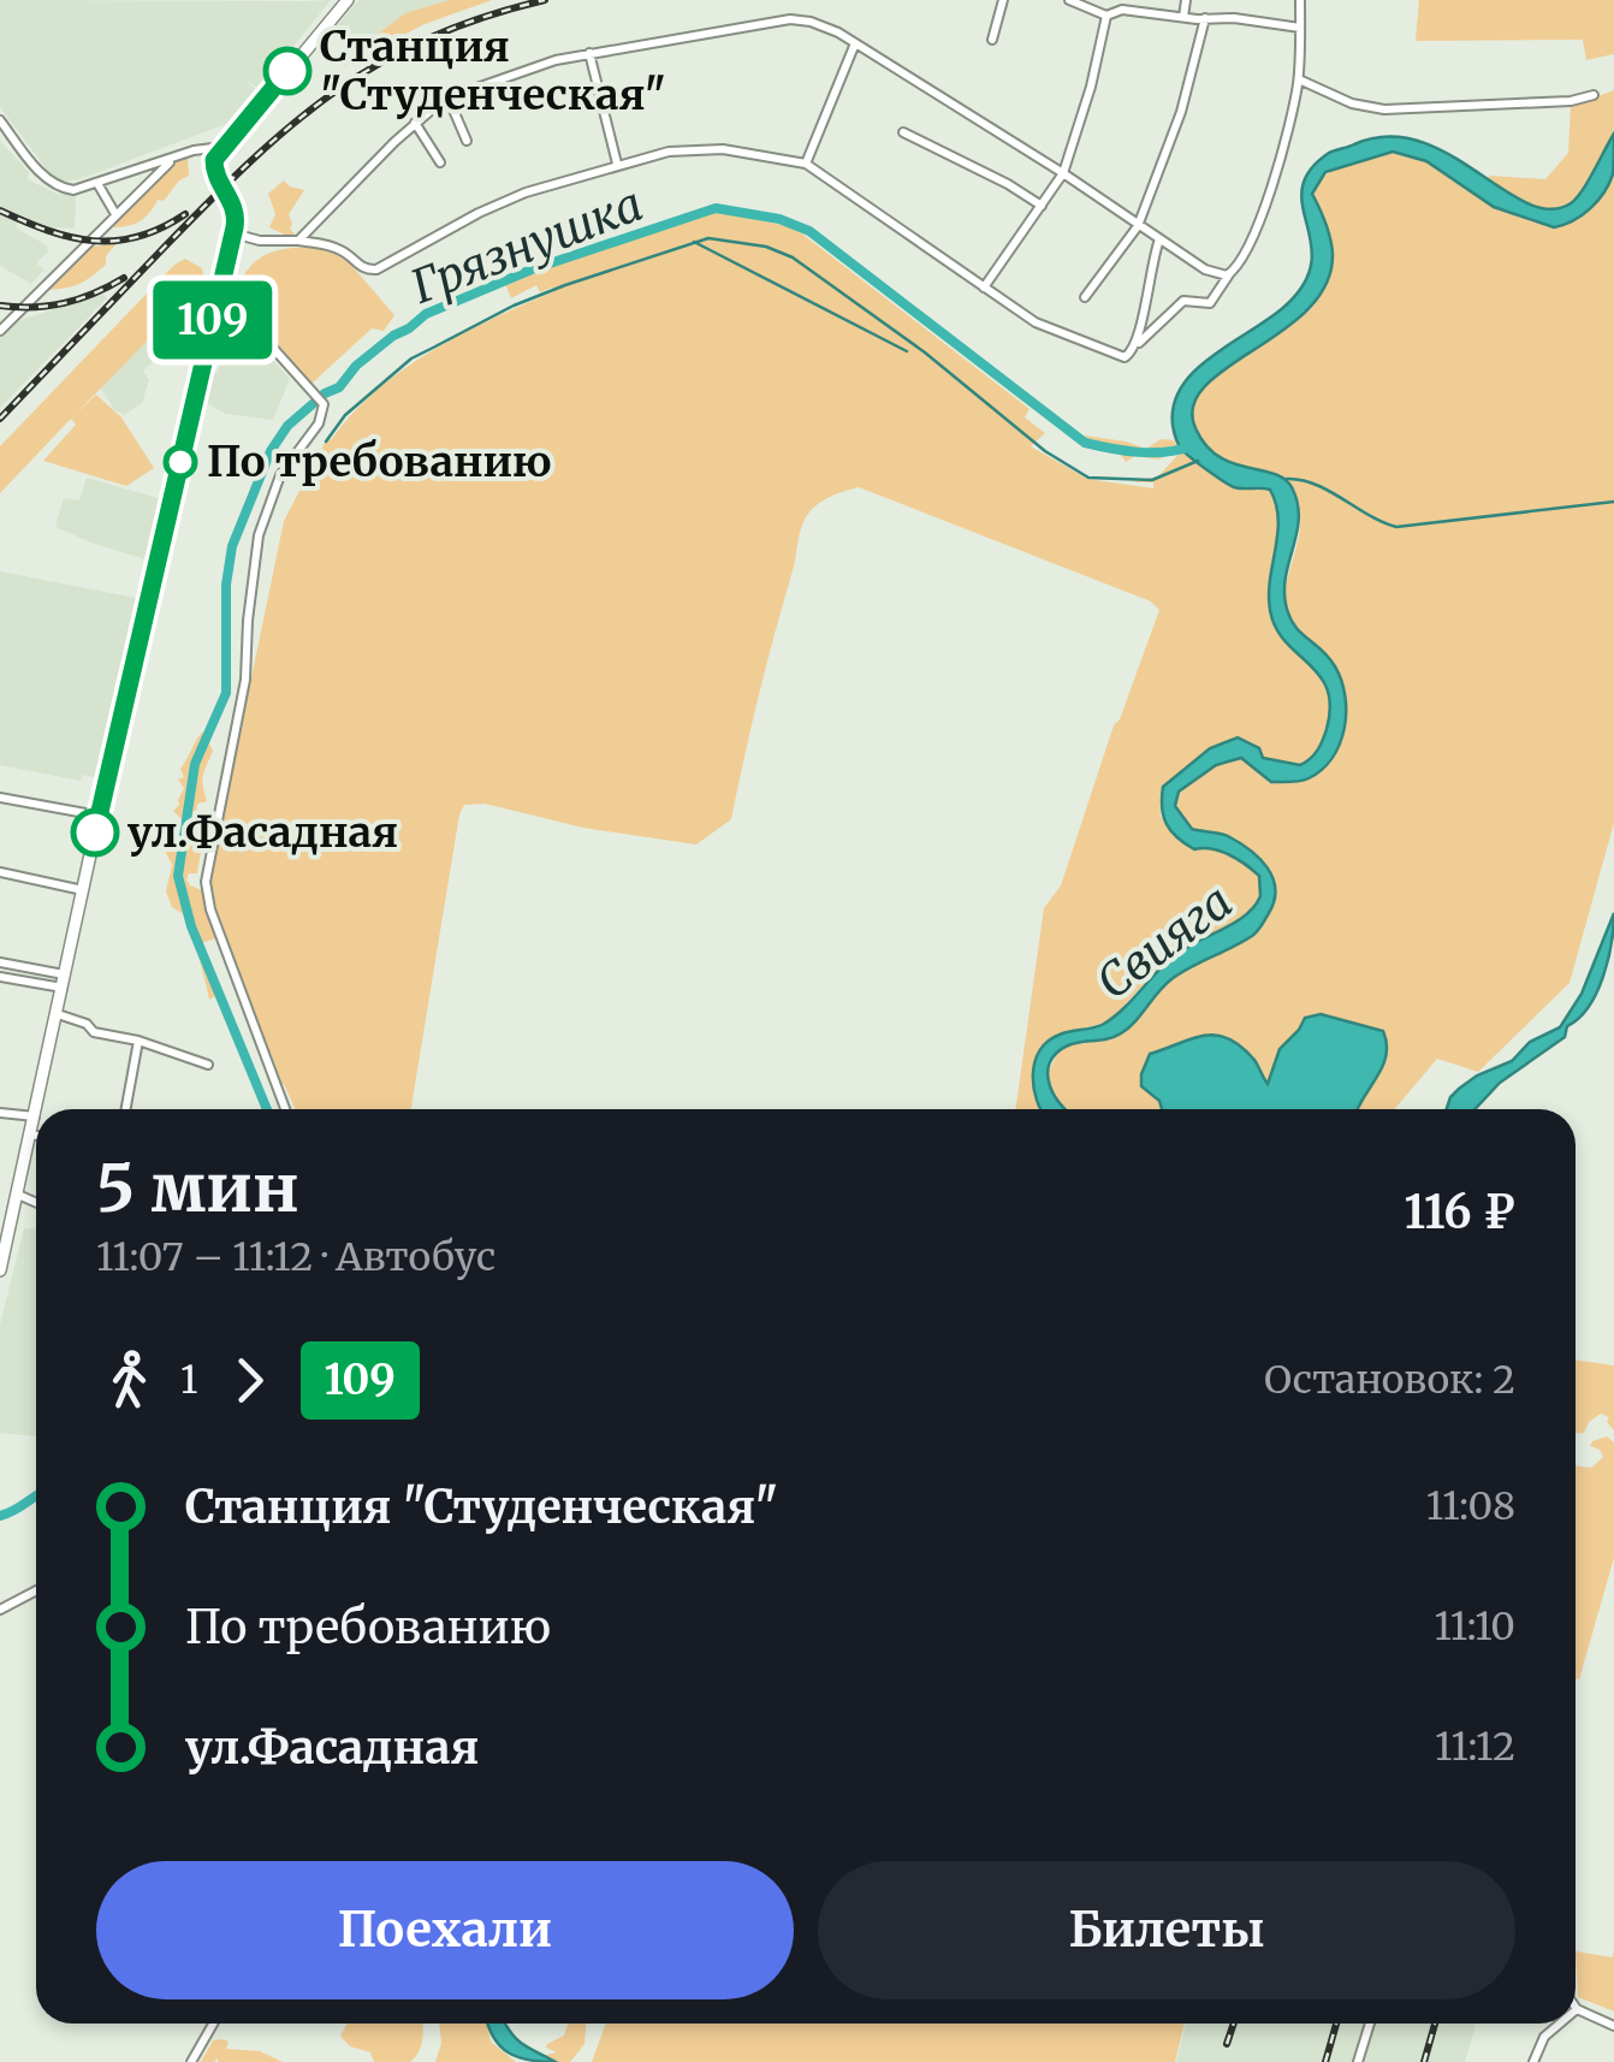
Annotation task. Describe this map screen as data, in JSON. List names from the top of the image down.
{
  "water": ["Грязнушка", "Свияга"],
  "places": ["Станция \"Студенческая\"", "По требованию", "ул.Фасадная"],
  "lines": ["bus line 109"],
  "page": {
    "on_map": "109",
    "heading": ["5 мин", "11:07 – 11:12 · Автобус", "116 ₽"],
    "legs": ["1", "109", "Остановок: 2"],
    "list": [
      {
        "name": "Станция \"Студенческая\"",
        "value": "11:08"
      },
      {
        "name": "По требованию",
        "value": "11:10"
      },
      {
        "name": "ул.Фасадная",
        "value": "11:12"
      }
    ],
    "buttons": ["Поехали", "Билеты"]
  }
}
